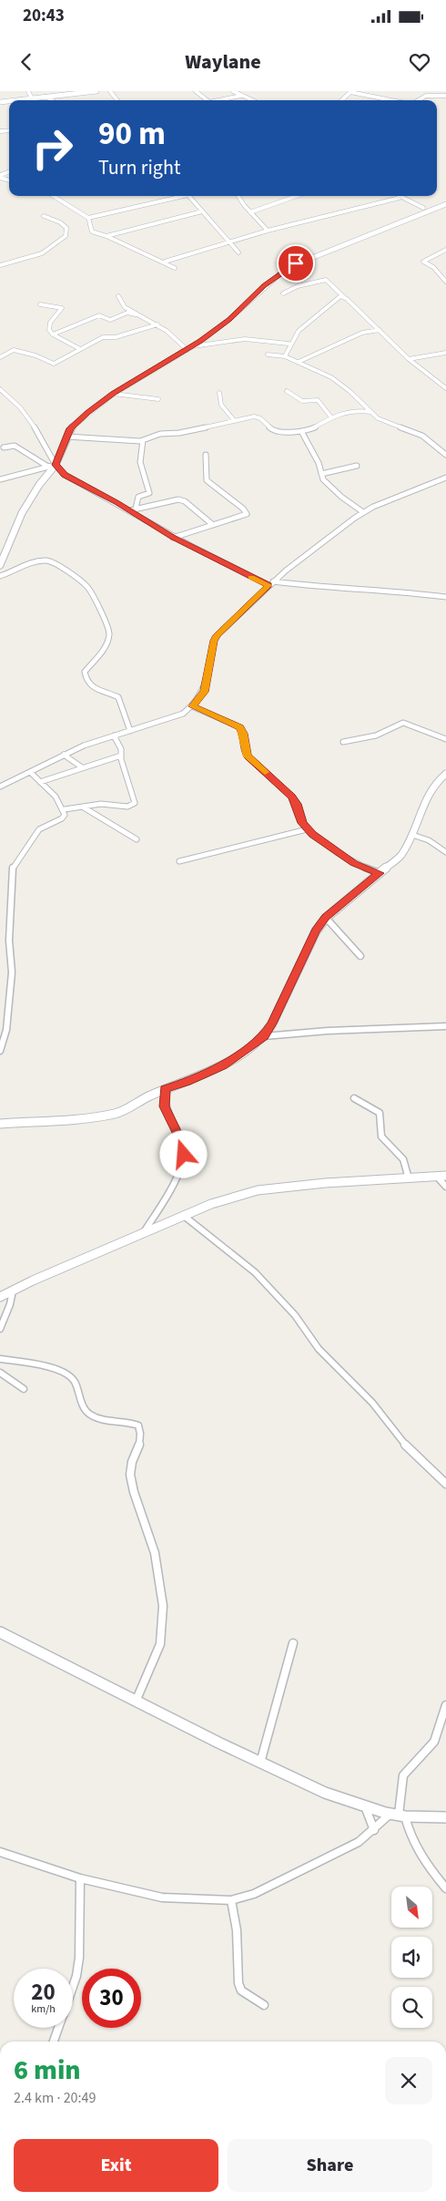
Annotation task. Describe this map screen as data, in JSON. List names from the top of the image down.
{
  "north": "bottom right",
  "page": {
    "status": "20:43",
    "header": "Waylane",
    "turn": ["90 m", "Turn right"],
    "speed": "20 km/h",
    "limit": "30",
    "heading": ["6 min", "2.4 km · 20:49"],
    "buttons": ["Exit", "Share"]
  }
}
